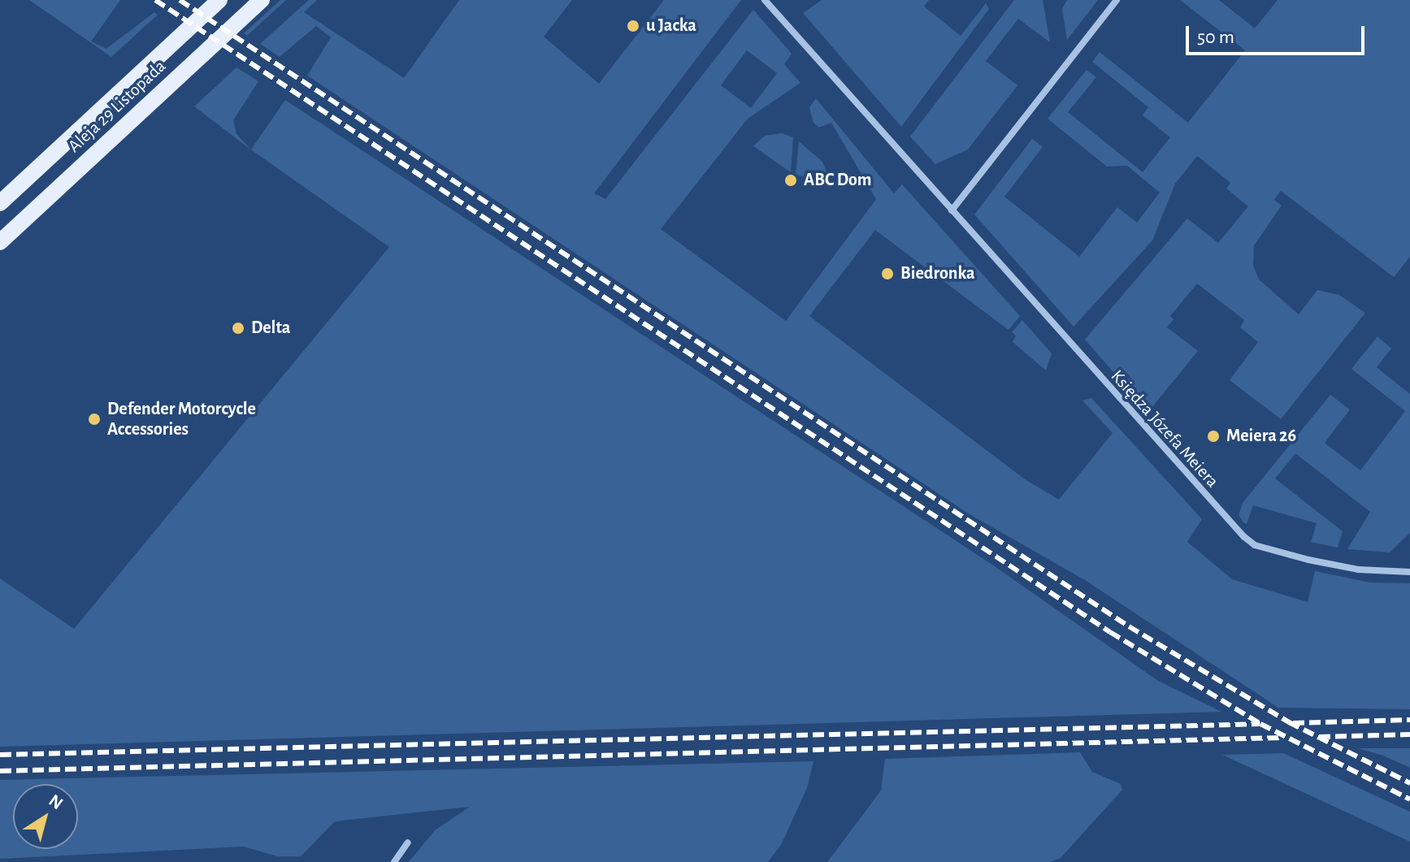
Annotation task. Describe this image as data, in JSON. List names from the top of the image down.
{
  "streets": {
    "main road": ["Aleja 29 Listopada"],
    "street": ["Księdza Józefa Meiera"]
  },
  "places": [
    "u Jacka",
    "ABC Dom",
    "Biedronka",
    "Delta",
    "Defender Motorcycle Accessories",
    "Meiera 26"
  ],
  "scale_bar": "50 m",
  "north": "top right"
}
